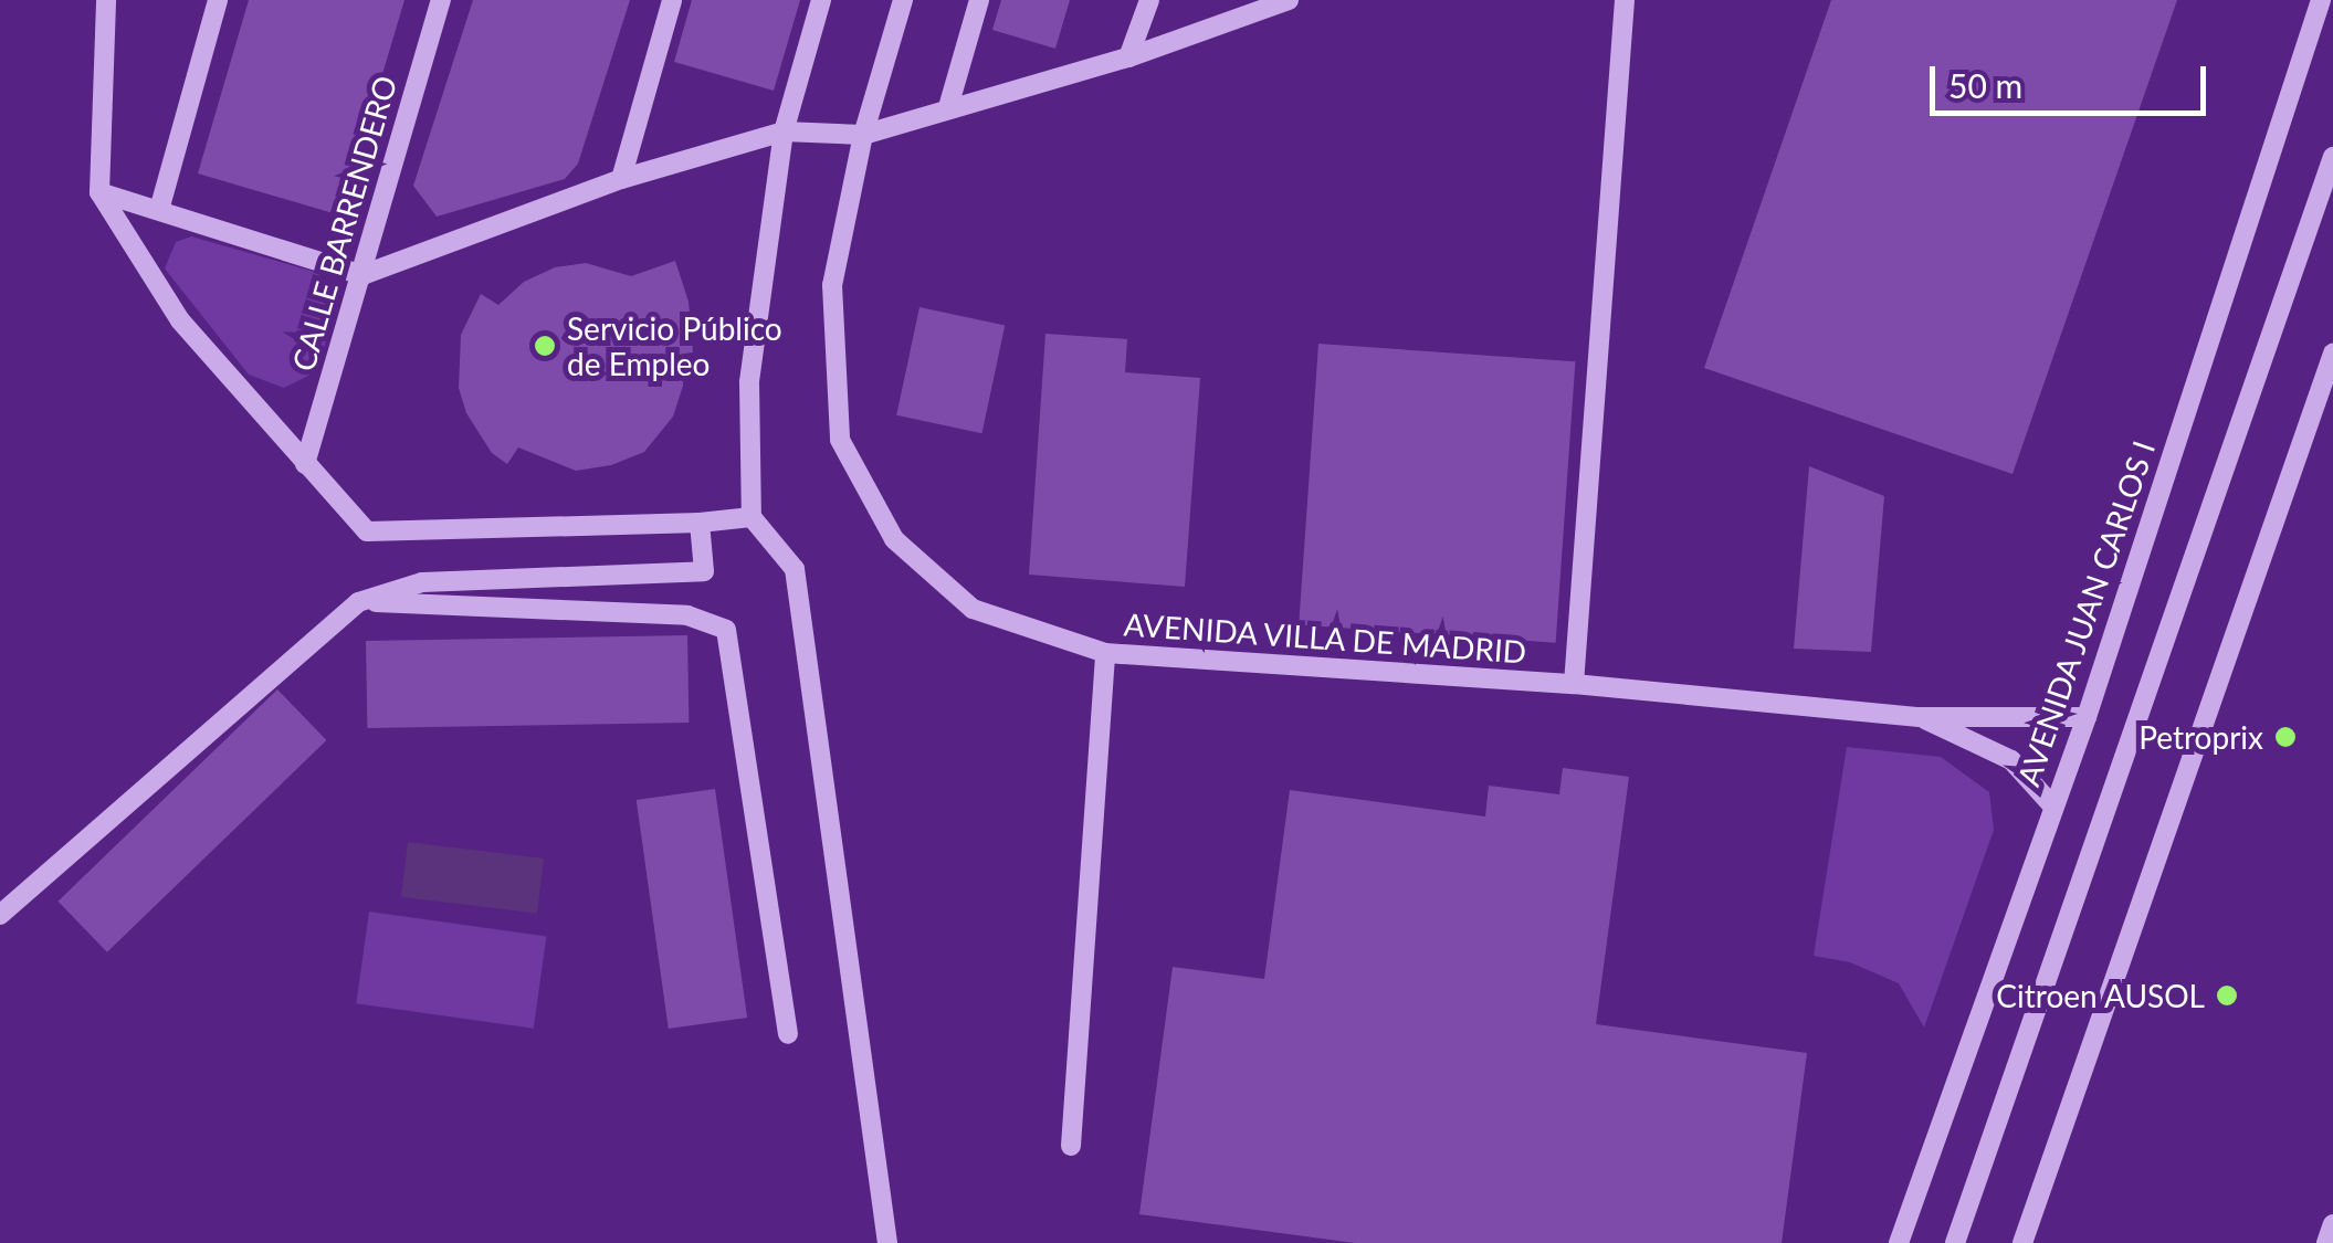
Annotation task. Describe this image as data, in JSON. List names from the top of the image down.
{
  "streets": {
    "street": ["CALLE BARRENDERO", "AVENIDA JUAN CARLOS I", "AVENIDA VILLA DE MADRID"]
  },
  "places": ["Servicio Público de Empleo", "Petroprix", "Citroen AUSOL"],
  "scale_bar": "50 m"
}
